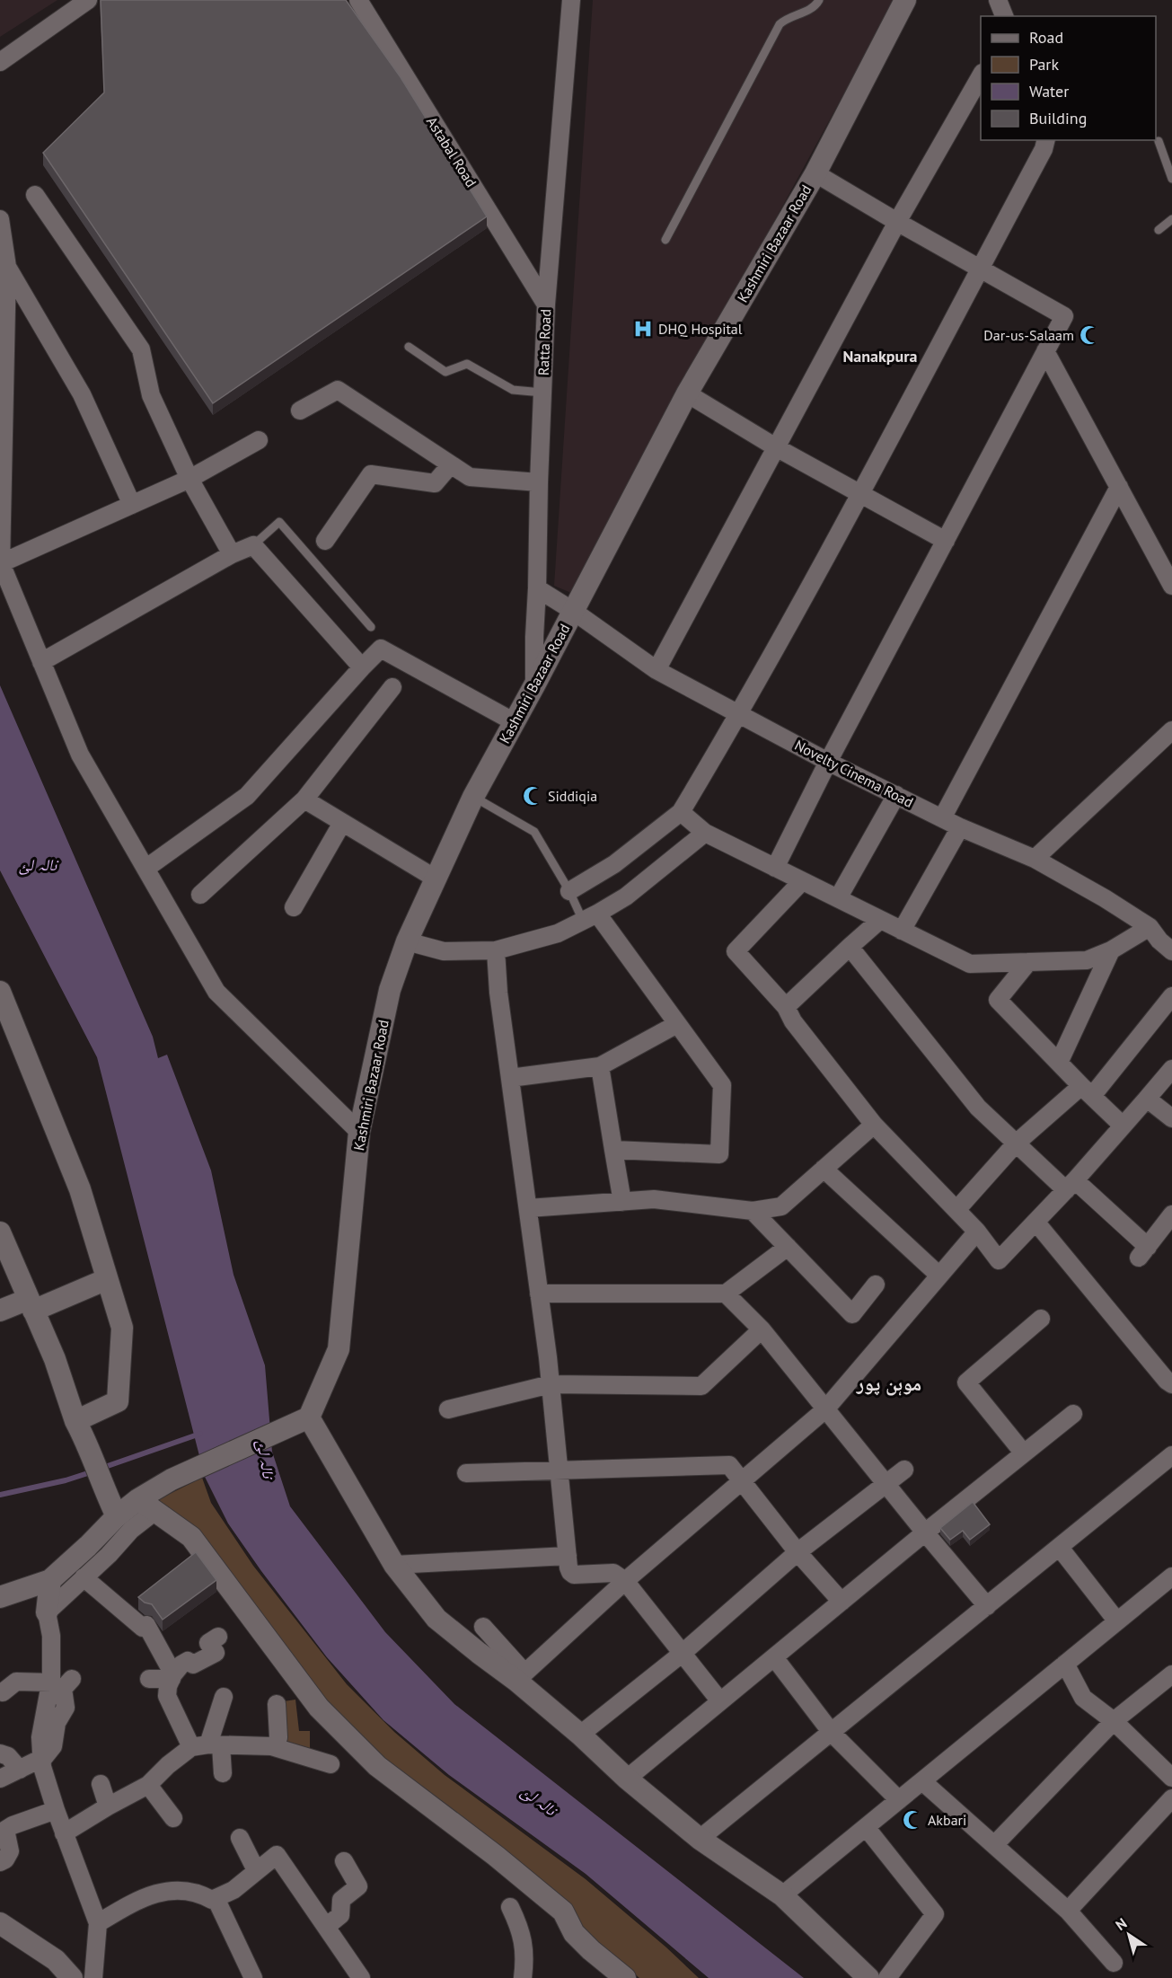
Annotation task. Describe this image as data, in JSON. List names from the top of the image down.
{
  "streets": {
    "street": [
      "Astabal Road",
      "Kashmiri Bazaar Road",
      "Ratta Road",
      "Novelty Cinema Road"
    ]
  },
  "crossings": [
    ["Astabal Road", "Ratta Road"],
    ["Kashmiri Bazaar Road", "Ratta Road"],
    ["Kashmiri Bazaar Road", "Novelty Cinema Road"],
    ["Ratta Road", "Novelty Cinema Road"]
  ],
  "districts": ["Nanakpura", "موہن پور"],
  "water": ["نالہ لئ"],
  "places": {
    "hospital": ["DHQ Hospital"],
    "mosque": ["Dar-us-Salaam", "Siddiqia", "Akbari"]
  },
  "legend": [
    "Road",
    "Park",
    "Water",
    "Building"
  ],
  "north": "top left"
}
